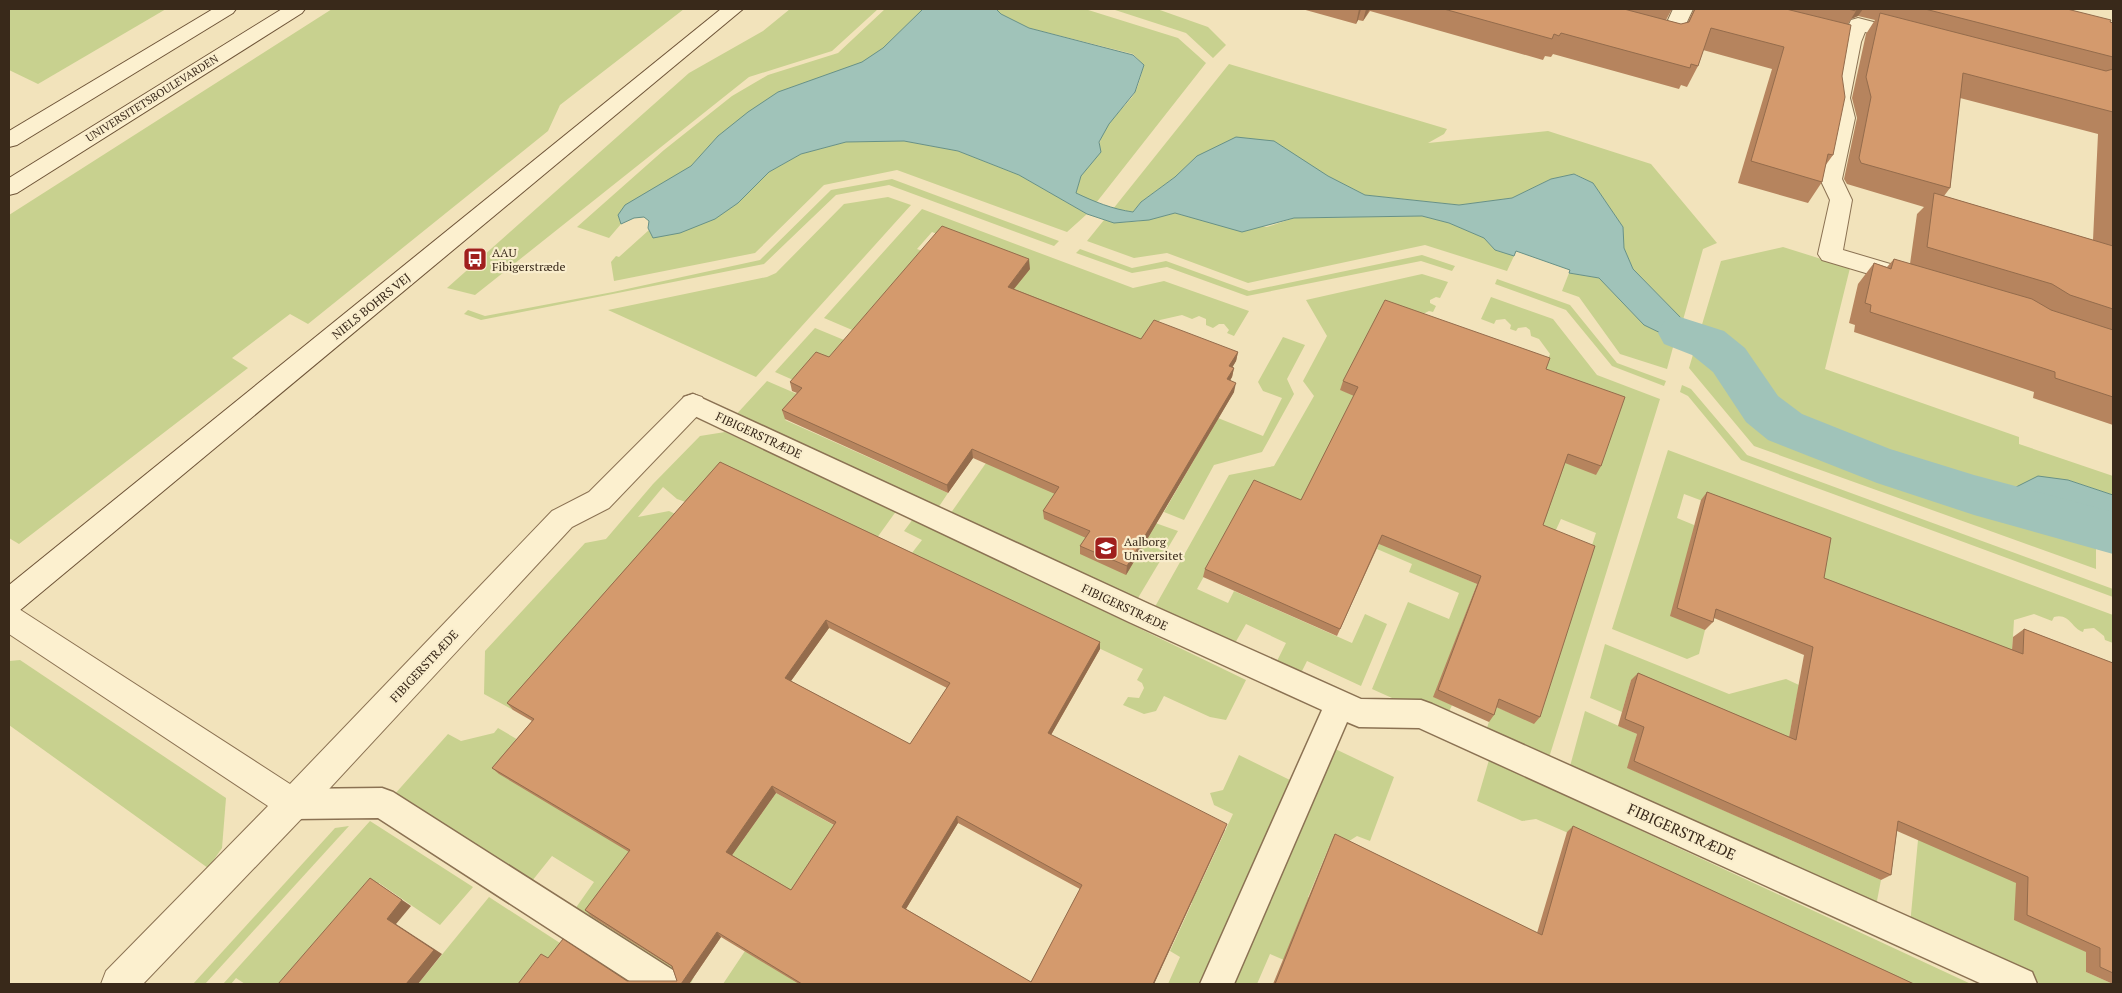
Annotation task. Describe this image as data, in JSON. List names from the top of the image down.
{
  "streets": {
    "street": ["UNIVERSITETSBOULEVARDEN", "NIELS BOHRS VEJ", "FIBIGERSTRÆDE"]
  },
  "places": {
    "bus stop": ["AAU Fibigerstræde"],
    "school or university": ["Aalborg Universitet"]
  }
}
